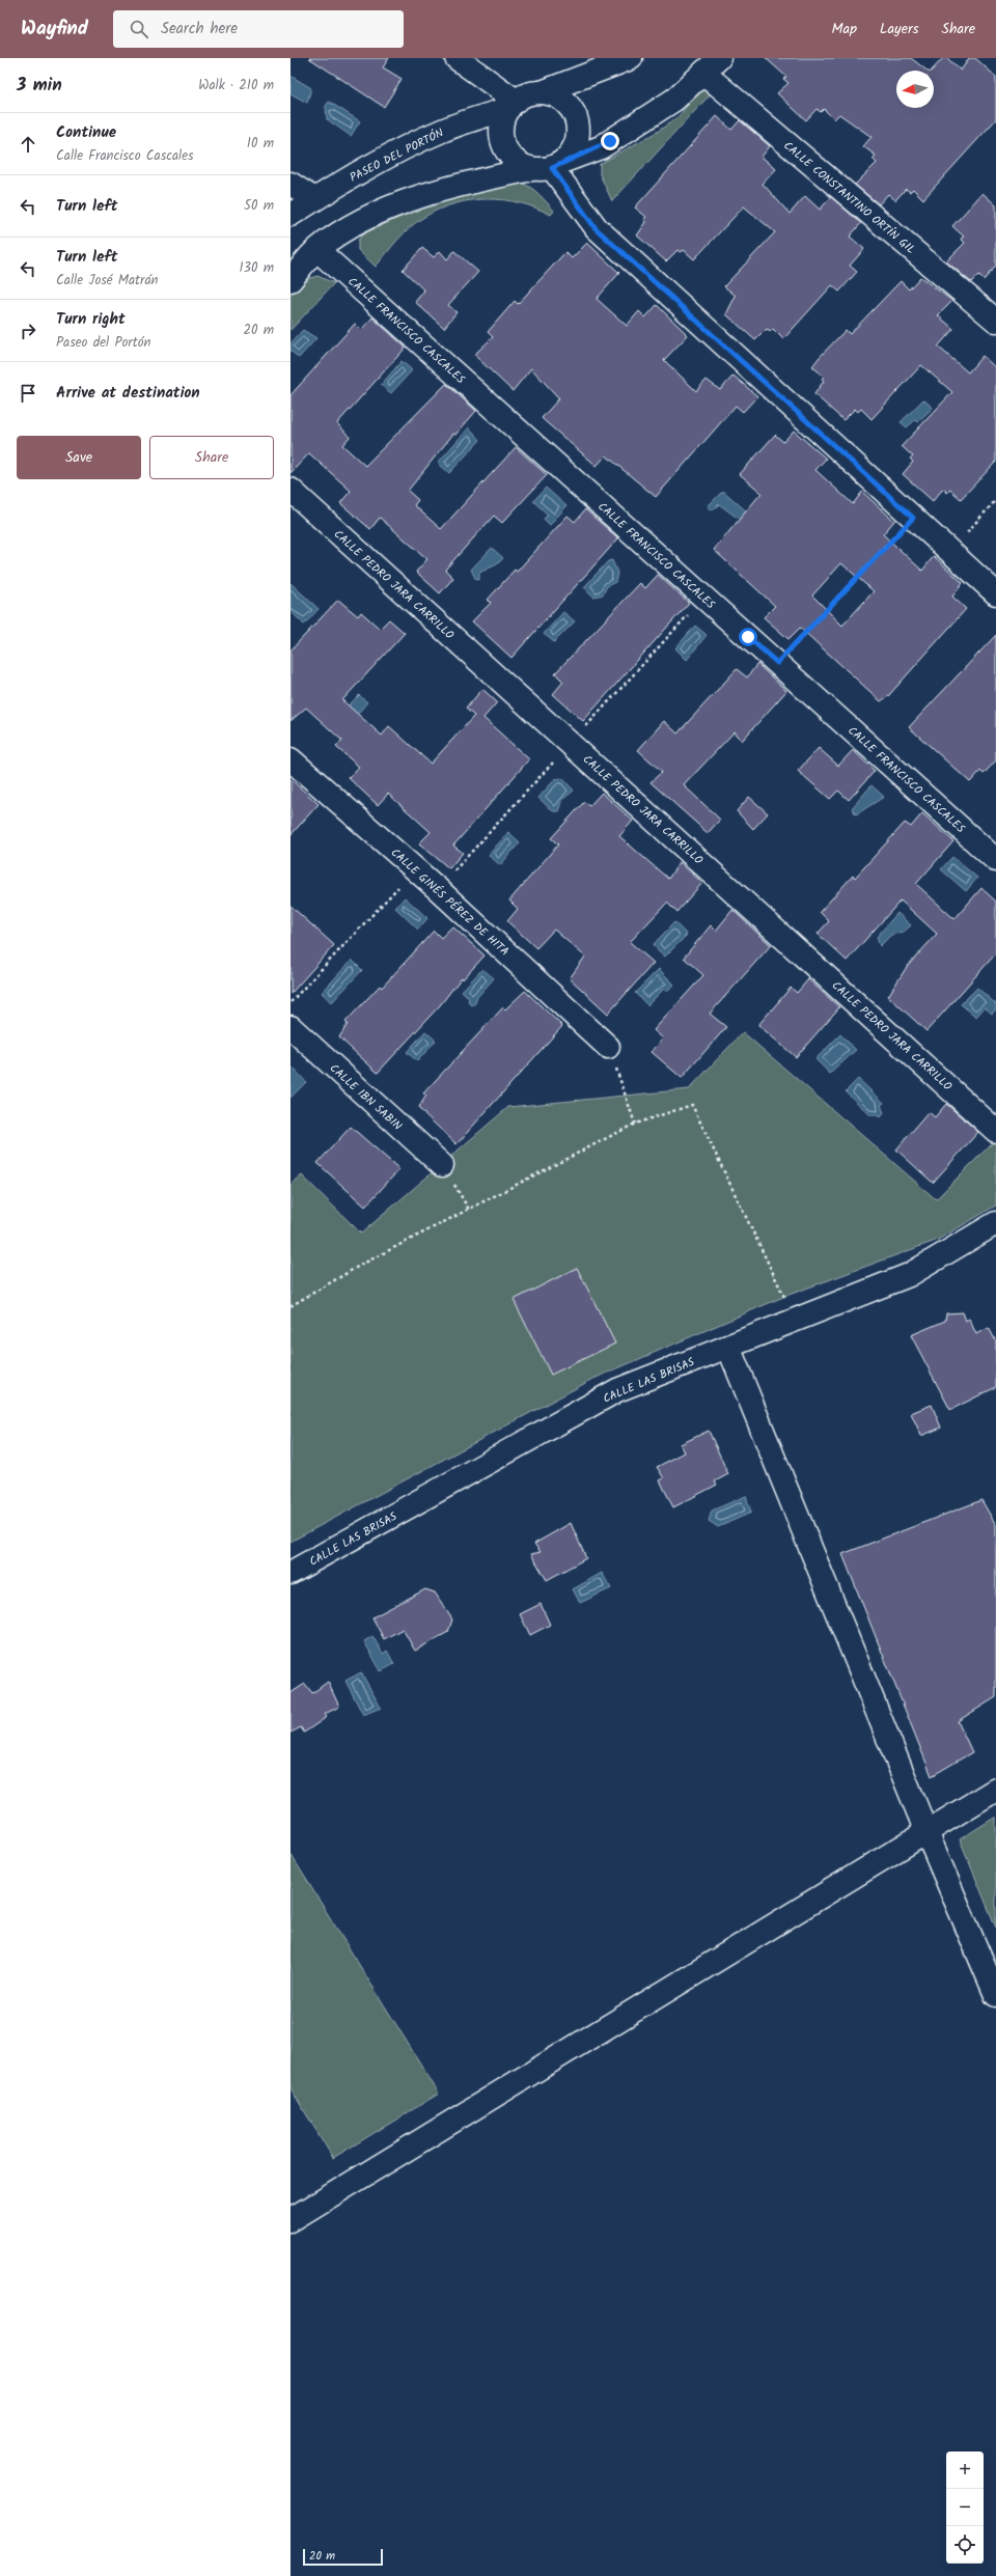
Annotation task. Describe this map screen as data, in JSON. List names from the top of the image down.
{
  "streets": {
    "street": [
      "PASEO DEL PORTÓN",
      "CALLE CONSTANTINO ORTÍN GIL",
      "CALLE FRANCISCO CASCALES",
      "CALLE PEDRO JARA CARRILLO",
      "CALLE GINÉS PÉREZ DE HITA",
      "CALLE IBN SABIN",
      "CALLE LAS BRISAS"
    ]
  },
  "scale_bar": "20 m",
  "north": "left",
  "page": {
    "header": "Wayfind",
    "search": "Search here",
    "nav": ["Map", "Layers", "Share"],
    "heading": ["3 min", "Walk · 210 m"],
    "list": [
      ["Continue", "Calle Francisco Cascales", "10 m"],
      ["Turn left", "50 m"],
      ["Turn left", "Calle José Matrán", "130 m"],
      ["Turn right", "Paseo del Portón", "20 m"],
      "Arrive at destination"
    ],
    "buttons": ["Save", "Share"],
    "map_buttons": ["+", "−"],
    "scale": "20 m"
  }
}
